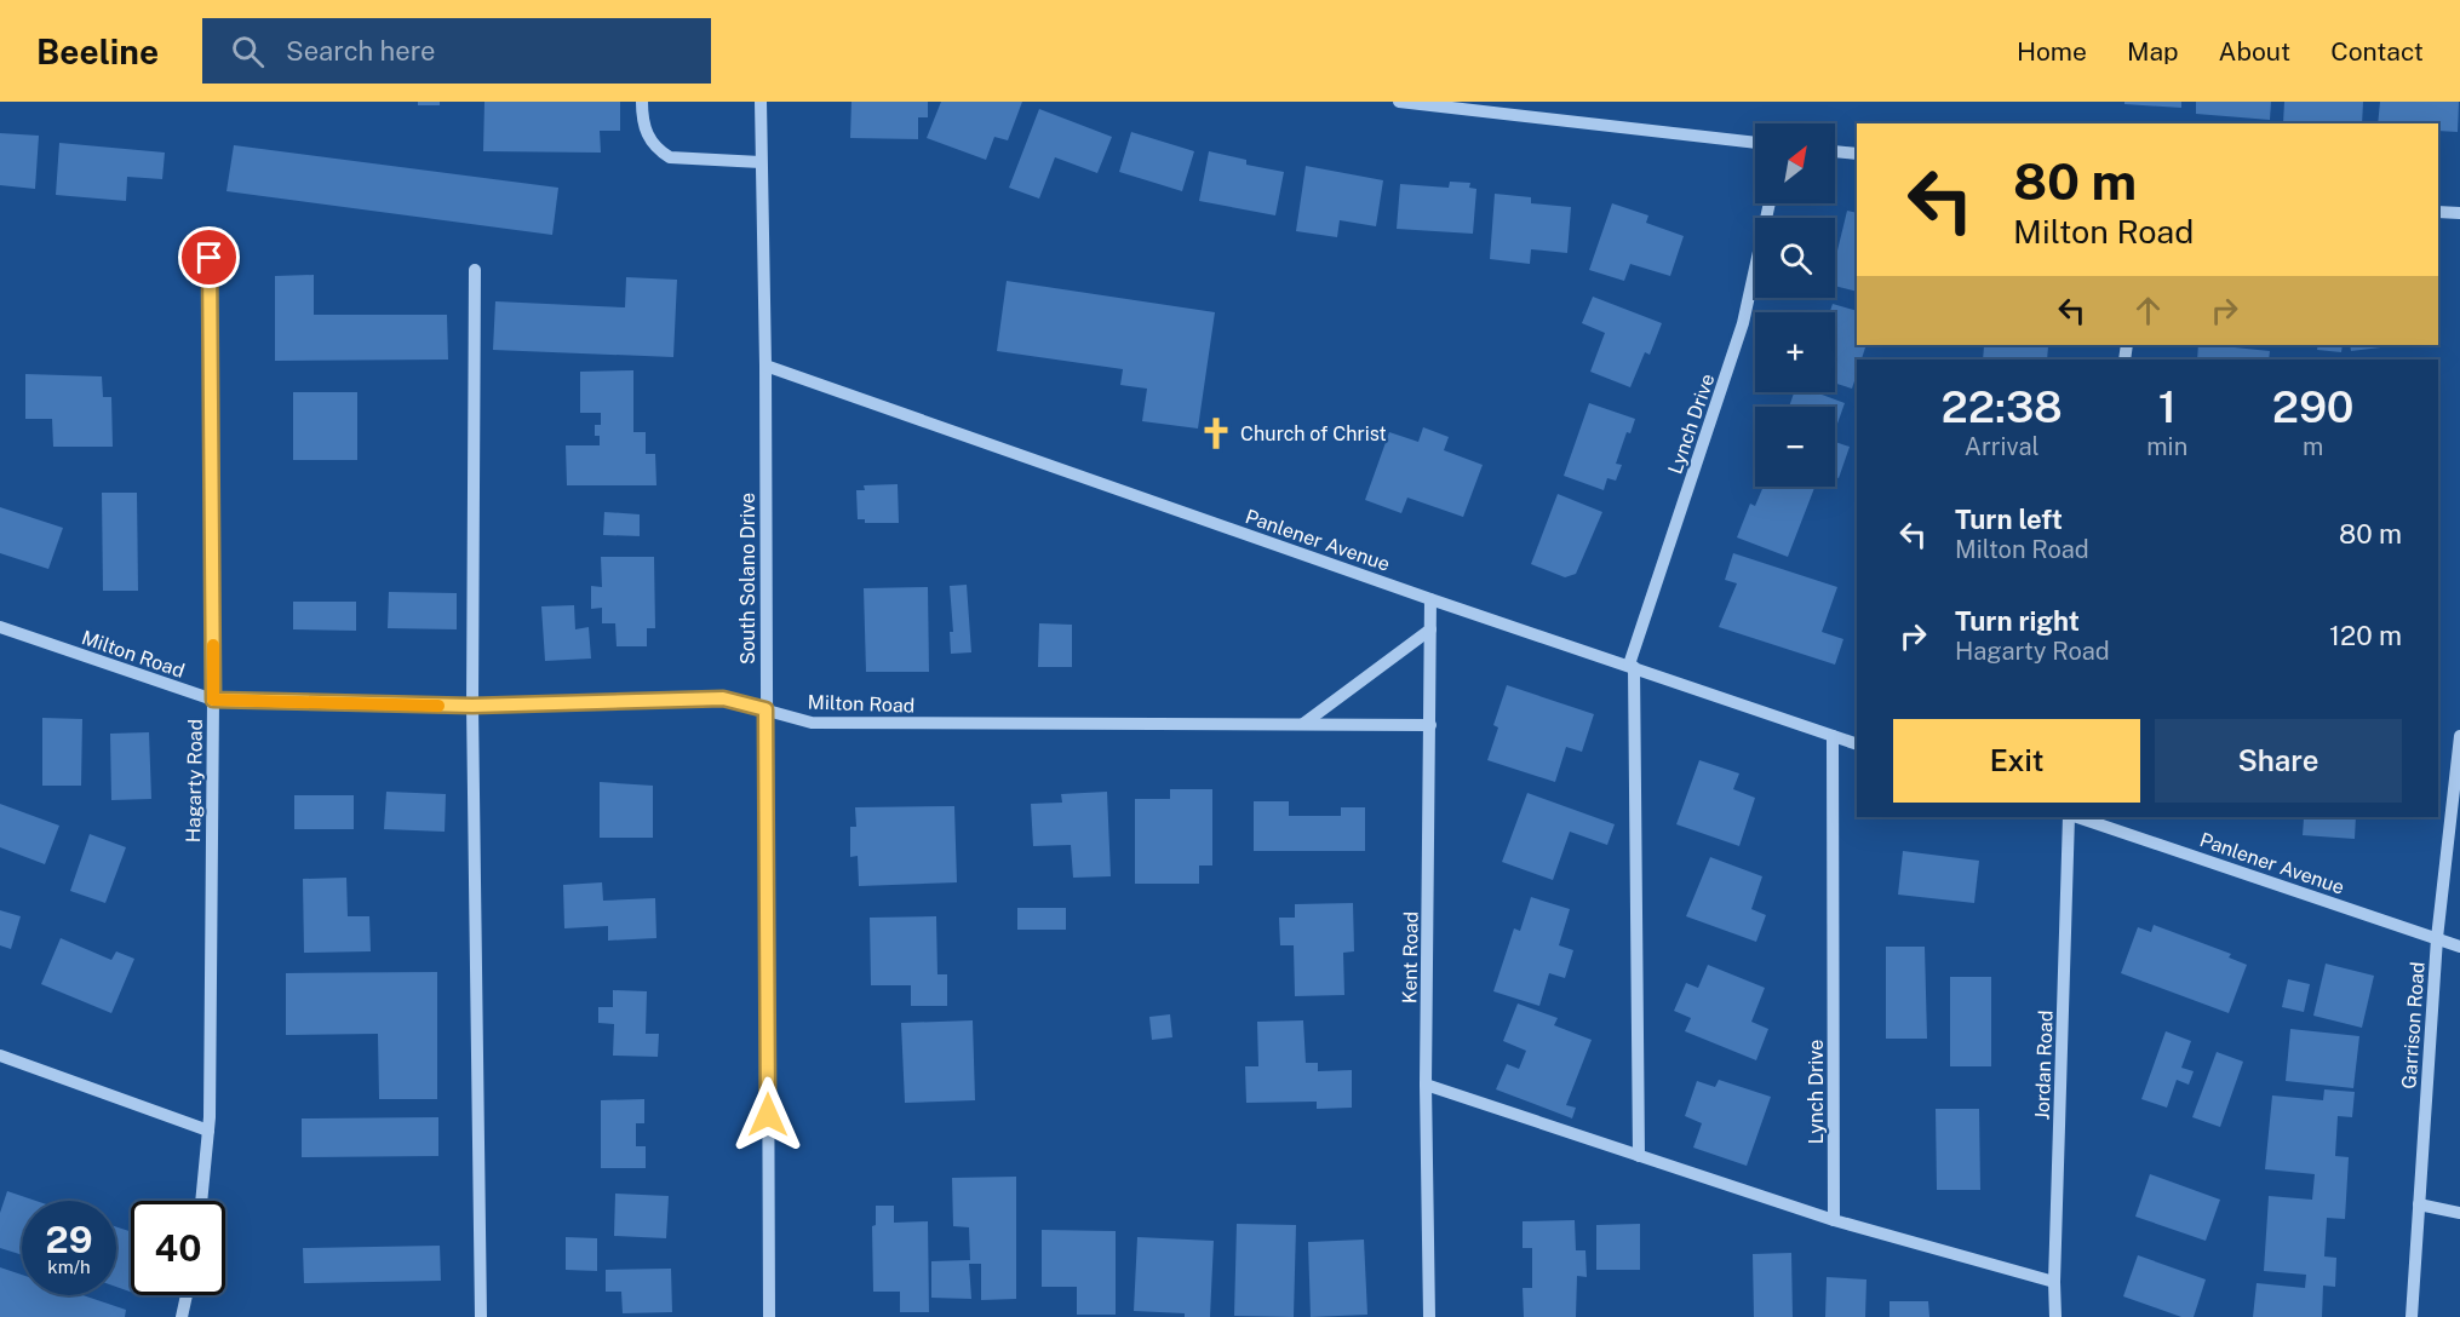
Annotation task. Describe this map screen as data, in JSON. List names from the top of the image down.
{
  "streets": {
    "street": [
      "Lynch Drive",
      "Panlener Avenue",
      "South Solano Drive",
      "Milton Road",
      "Hagarty Road",
      "Kent Road",
      "Garrison Road",
      "Jordan Road"
    ]
  },
  "crossings": [
    ["Lynch Drive", "Panlener Avenue"],
    ["Panlener Avenue", "South Solano Drive"],
    ["Panlener Avenue", "Kent Road"],
    ["Panlener Avenue", "Garrison Road"],
    ["South Solano Drive", "Milton Road"],
    ["Milton Road", "Hagarty Road"],
    ["Milton Road", "Kent Road"]
  ],
  "places": {
    "church": ["Church of Christ"]
  },
  "north": "top right",
  "page": {
    "header": "Beeline",
    "search": "Search here",
    "nav": [
      "Home",
      "Map",
      "About",
      "Contact"
    ],
    "map_buttons": ["+", "−"],
    "turn": ["80 m", "Milton Road"],
    "eta": [
      "22:38",
      "Arrival",
      "1",
      "min",
      "290",
      "m"
    ],
    "list": [
      {
        "name": "Turn left",
        "note": "Milton Road",
        "value": "80 m"
      },
      {
        "name": "Turn right",
        "note": "Hagarty Road",
        "value": "120 m"
      }
    ],
    "buttons": ["Exit", "Share"],
    "speed": "29 km/h",
    "limit": "40"
  }
}
